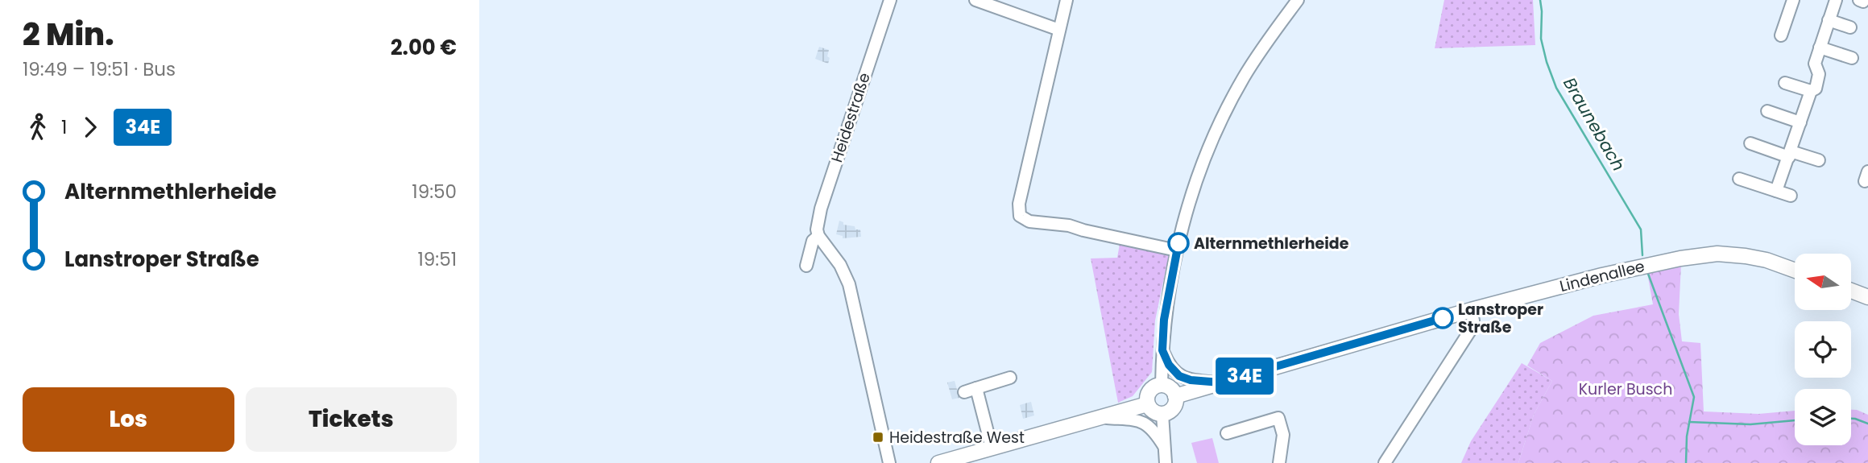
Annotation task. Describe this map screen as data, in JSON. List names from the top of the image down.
{
  "streets": {
    "main road": ["Lindenallee"],
    "street": ["Heidestraße"]
  },
  "water": ["Braunebach"],
  "parks": ["Kurler Busch"],
  "places": {
    "other": ["Alternmethlerheide", "Lanstroper Straße"],
    "transit": ["Heidestraße West"]
  },
  "lines": ["bus line 34E"],
  "north": "left",
  "page": {
    "heading": ["2 Min.", "19:49 – 19:51 · Bus", "2.00 €"],
    "on_map": "34E",
    "legs": ["1", "34E"],
    "list": [
      {
        "name": "Alternmethlerheide",
        "value": "19:50"
      },
      {
        "name": "Lanstroper Straße",
        "value": "19:51"
      }
    ],
    "buttons": ["Los", "Tickets"]
  }
}
